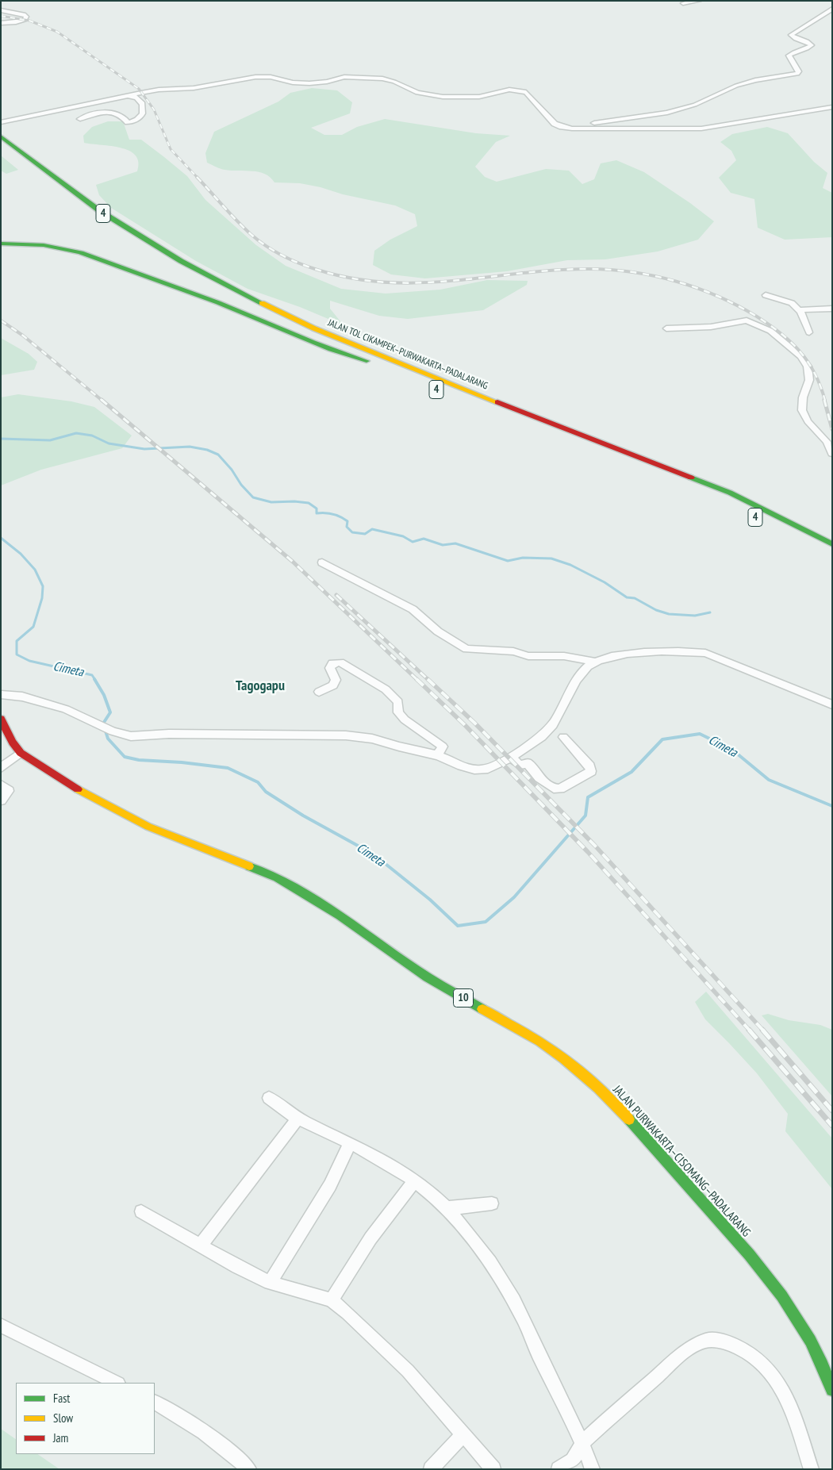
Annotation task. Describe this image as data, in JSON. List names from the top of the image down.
{
  "streets": {
    "highway": [
      "4",
      "JALAN TOL CIKAMPEK–PURWAKARTA–PADALARANG",
      "10",
      "JALAN PURWAKARTA–CISOMANG–PADALARANG"
    ]
  },
  "districts": ["Tagogapu"],
  "water": ["Cimeta"],
  "legend": ["Fast", "Slow", "Jam"]
}
